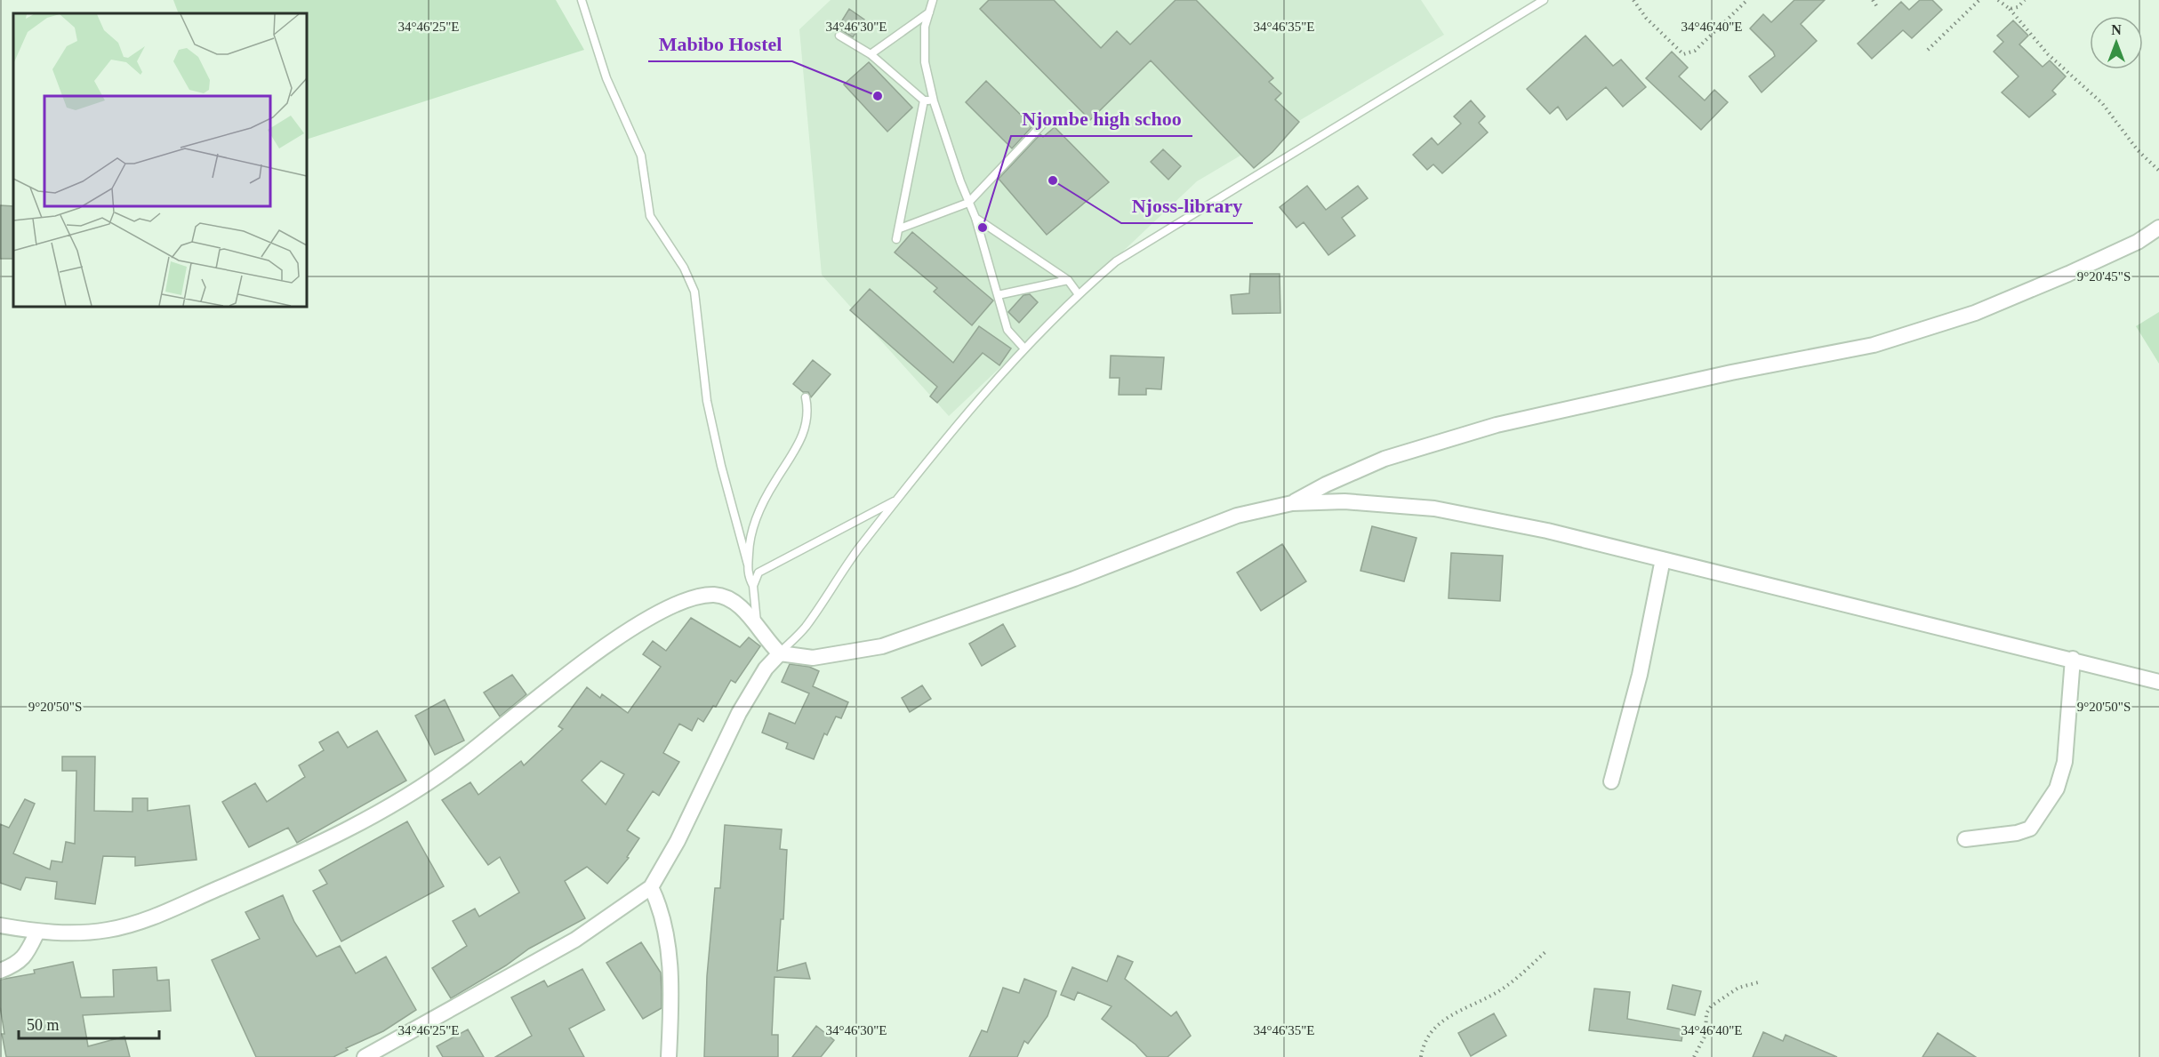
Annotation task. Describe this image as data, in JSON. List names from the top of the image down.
{
  "places": ["Mabibo Hostel", "Njoss-library", "Njombe high schoo"],
  "scale_bar": "50 m",
  "north": "top",
  "coordinates": [
    "34°46'25\"E",
    "34°46'30\"E",
    "34°46'35\"E",
    "34°46'40\"E",
    "9°20'45\"S",
    "9°20'50\"S"
  ]
}
